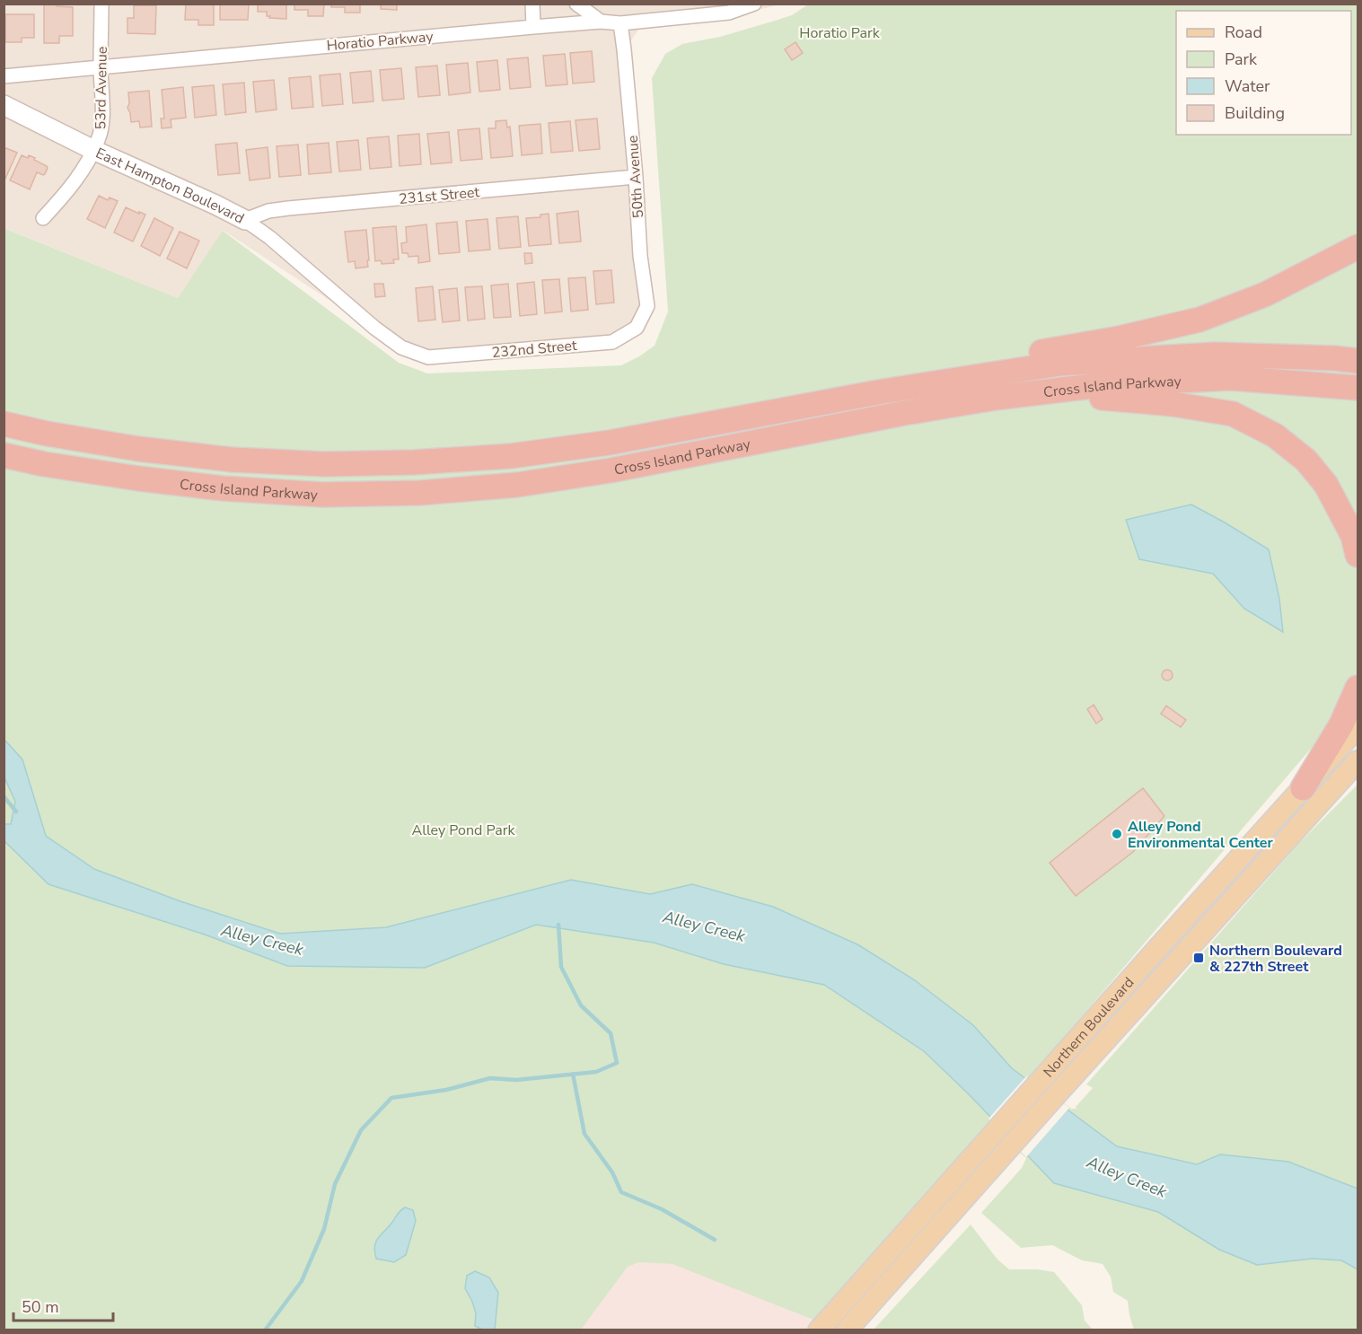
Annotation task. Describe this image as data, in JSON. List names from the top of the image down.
{
  "streets": {
    "highway": ["Cross Island Parkway"],
    "main road": ["Northern Boulevard"],
    "street": [
      "Horatio Parkway",
      "53rd Avenue",
      "50th Avenue",
      "East Hampton Boulevard",
      "231st Street",
      "232nd Street"
    ]
  },
  "crossings": [
    ["Horatio Parkway", "53rd Avenue"],
    ["Horatio Parkway", "50th Avenue"],
    ["53rd Avenue", "East Hampton Boulevard"],
    ["50th Avenue", "231st Street"],
    ["50th Avenue", "232nd Street"],
    ["East Hampton Boulevard", "231st Street"],
    ["East Hampton Boulevard", "232nd Street"]
  ],
  "water": ["Alley Creek"],
  "parks": ["Horatio Park", "Alley Pond Park"],
  "places": {
    "other": ["Alley Pond Environmental Center"],
    "transit": ["Northern Boulevard & 227th Street"]
  },
  "legend": [
    "Road",
    "Park",
    "Water",
    "Building"
  ],
  "scale_bar": "50 m"
}
